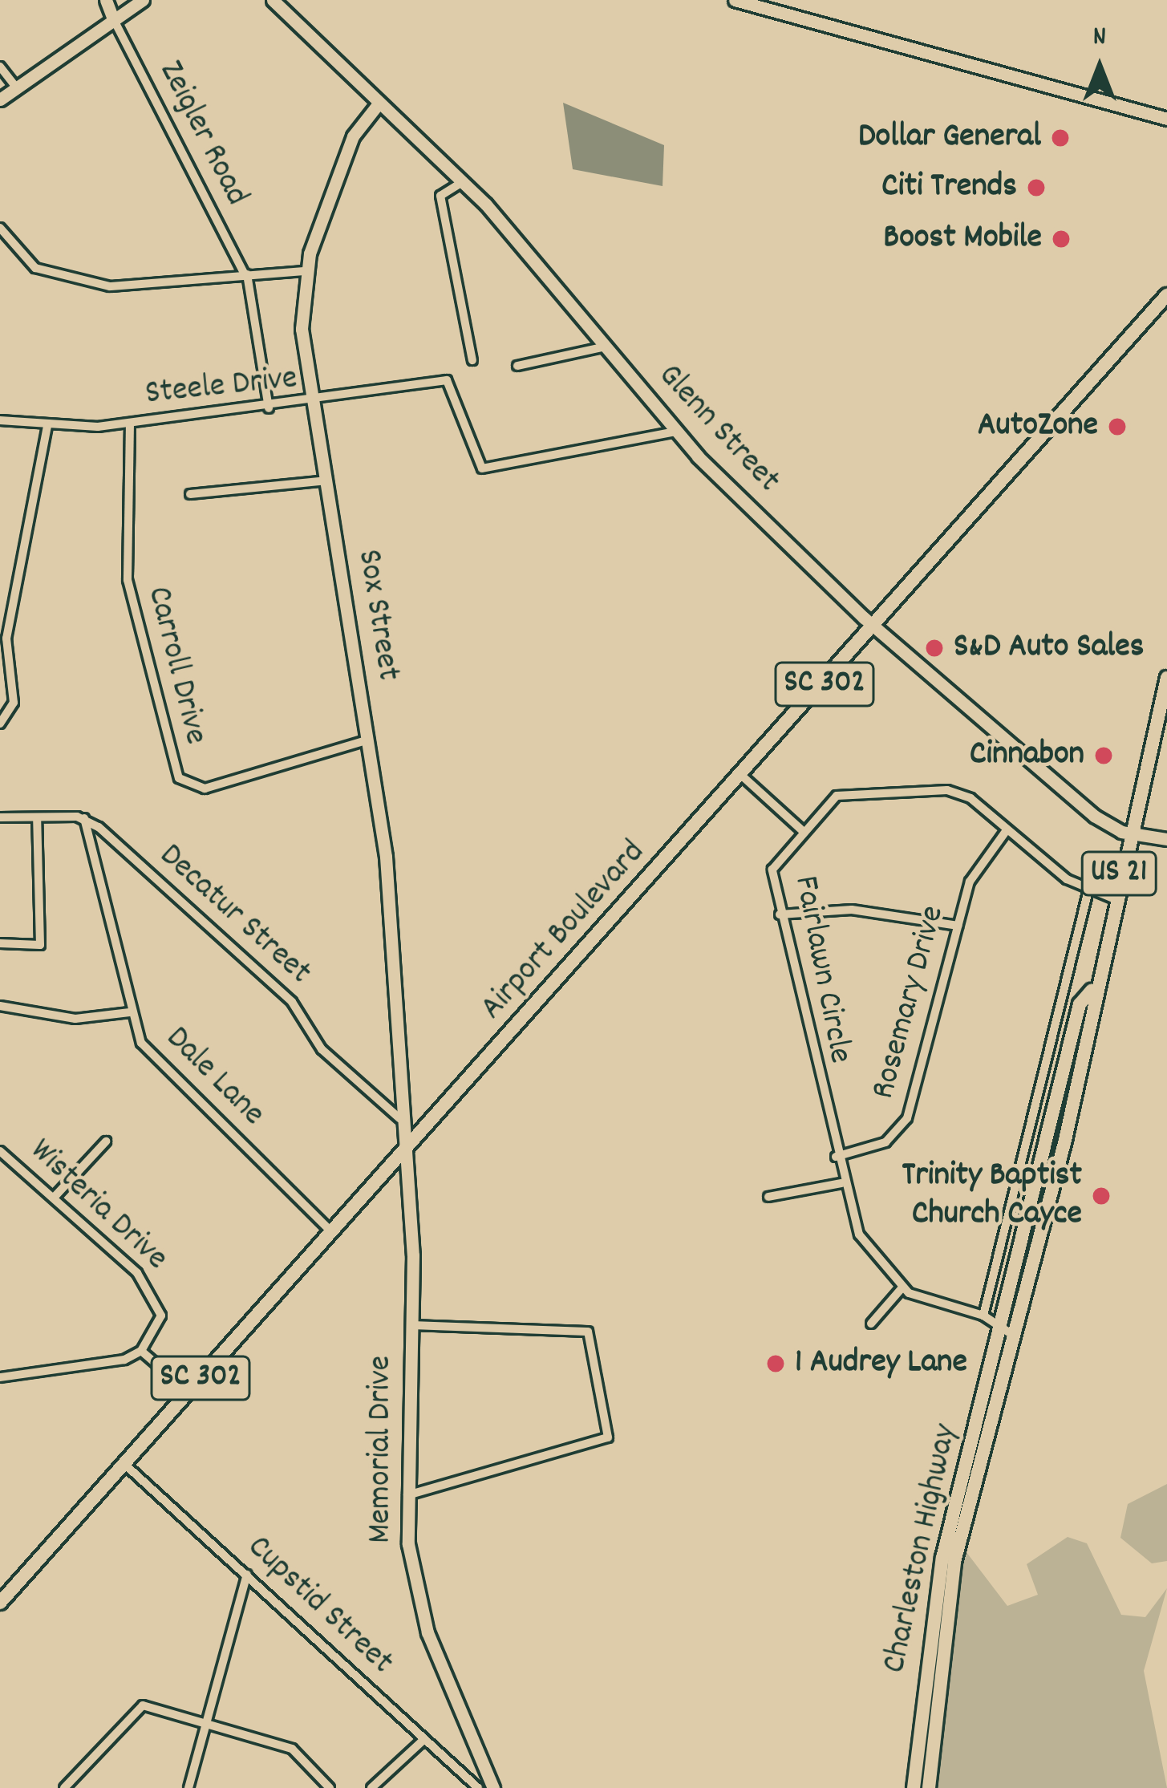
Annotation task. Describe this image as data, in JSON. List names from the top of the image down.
{
  "streets": {
    "main road": [
      "SC 302",
      "US 21",
      "Airport Boulevard",
      "Charleston Highway"
    ],
    "street": [
      "Zeigler Road",
      "Steele Drive",
      "Glenn Street",
      "Sox Street",
      "Carroll Drive",
      "Decatur Street",
      "Fairlawn Circle",
      "Rosemary Drive",
      "Dale Lane",
      "Wisteria Drive",
      "Memorial Drive",
      "Cupstid Street"
    ]
  },
  "crossings": [
    ["Zeigler Road", "Steele Drive"],
    ["Steele Drive", "Glenn Street"],
    ["Steele Drive", "Sox Street"],
    ["Steele Drive", "Carroll Drive"],
    ["Glenn Street", "Sox Street"],
    ["Glenn Street", "Airport Boulevard"],
    ["Glenn Street", "Charleston Highway"],
    ["Sox Street", "Carroll Drive"],
    ["Sox Street", "Decatur Street"],
    ["Sox Street", "Airport Boulevard"],
    ["Sox Street", "Memorial Drive"],
    ["Decatur Street", "Dale Lane"],
    ["Airport Boulevard", "Dale Lane"],
    ["Airport Boulevard", "Memorial Drive"],
    ["Airport Boulevard", "Cupstid Street"],
    ["Fairlawn Circle", "Rosemary Drive"],
    ["Fairlawn Circle", "Charleston Highway"]
  ],
  "places": [
    "Dollar General",
    "Citi Trends",
    "Boost Mobile",
    "AutoZone",
    "S&D Auto Sales",
    "Cinnabon",
    "Trinity Baptist Church Cayce",
    "1 Audrey Lane"
  ],
  "north": "top"
}
